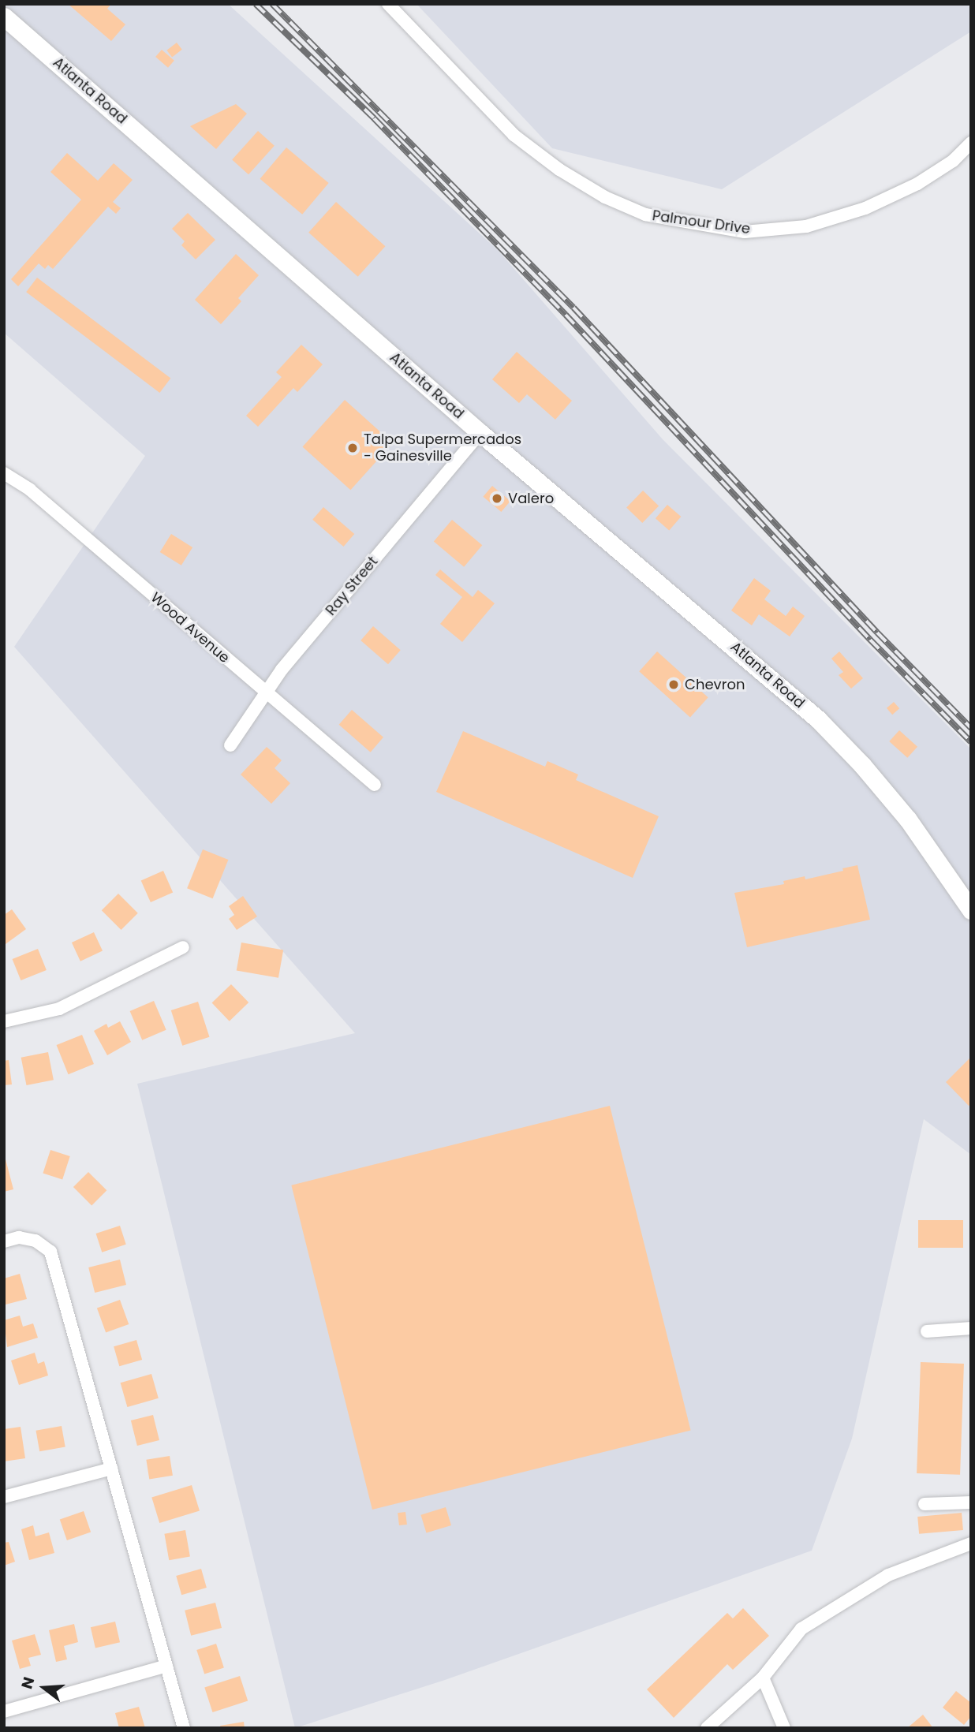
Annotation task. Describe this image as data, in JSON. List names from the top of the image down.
{
  "streets": {
    "main road": ["Atlanta Road"],
    "street": ["Palmour Drive", "Ray Street", "Wood Avenue"]
  },
  "crossings": [
    ["Atlanta Road", "Ray Street"],
    ["Ray Street", "Wood Avenue"]
  ],
  "places": ["Talpa Supermercados - Gainesville", "Valero", "Chevron"],
  "north": "left"
}
